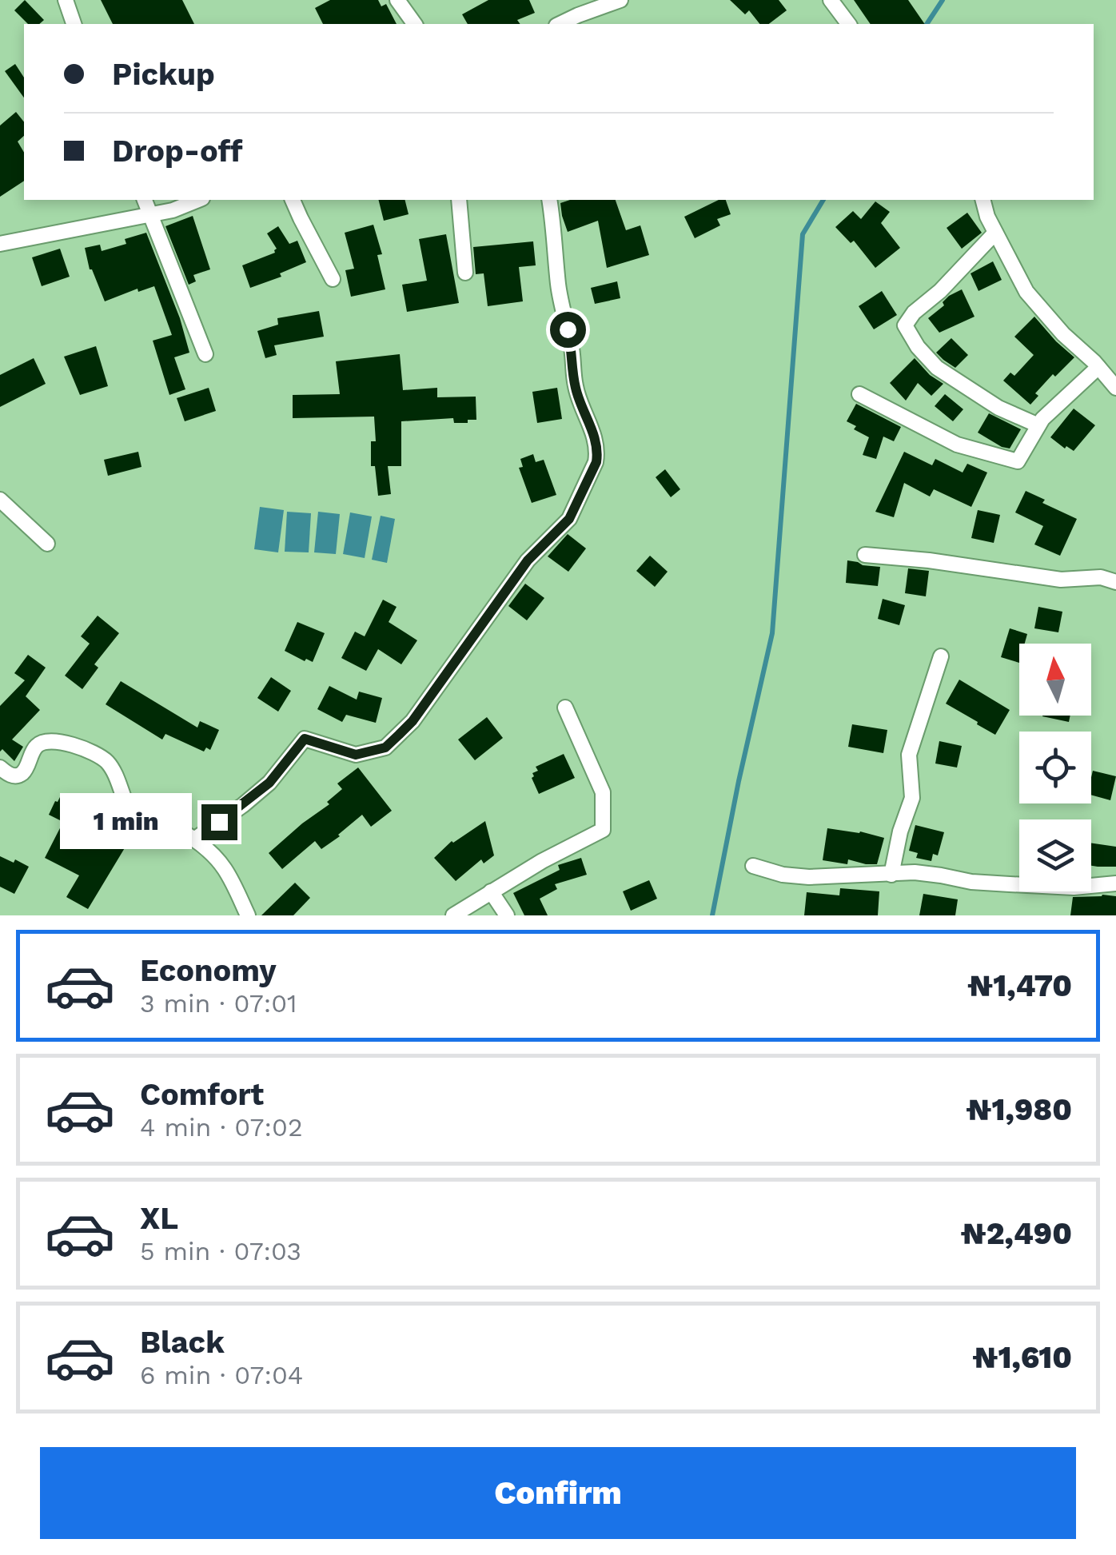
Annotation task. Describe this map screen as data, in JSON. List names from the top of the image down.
{
  "north": "top",
  "page": {
    "banner": ["Pickup", "Drop-off"],
    "bubble": "1 min",
    "list": [
      {
        "name": "Economy",
        "note": "3 min · 07:01",
        "value": "₦1,470"
      },
      {
        "name": "Comfort",
        "note": "4 min · 07:02",
        "value": "₦1,980"
      },
      {
        "name": "XL",
        "note": "5 min · 07:03",
        "value": "₦2,490"
      },
      {
        "name": "Black",
        "note": "6 min · 07:04",
        "value": "₦1,610"
      }
    ],
    "buttons": "Confirm"
  }
}
